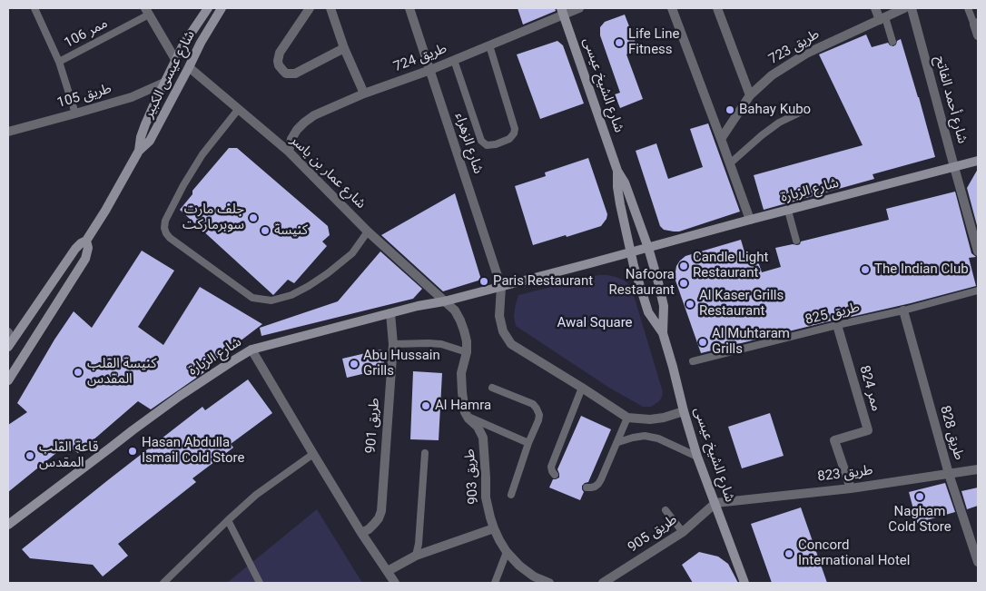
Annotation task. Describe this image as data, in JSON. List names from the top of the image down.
{
  "streets": {
    "street": [
      "طريق 723",
      "طريق 724",
      "شارع عيسى الكبير",
      "شارع الشيخ عيسى",
      "طريق 105",
      "شارع أحمد الفاتح",
      "شارع الزهراء",
      "شارع عمار بن ياسر",
      "شارع الزبارة",
      "ممر 824",
      "طريق 901",
      "طريق 828",
      "طريق 823",
      "طريق 903",
      "طريق 905"
    ],
    "lane": ["ممر 106", "طريق 825"]
  },
  "crossings": [
    ["ممر 106", "طريق 105"],
    ["طريق 724", "شارع الشيخ عيسى"],
    ["طريق 724", "شارع الزهراء"],
    ["طريق 724", "شارع عمار بن ياسر"],
    ["شارع عيسى الكبير", "طريق 105"],
    ["شارع عيسى الكبير", "شارع عمار بن ياسر"],
    ["شارع الشيخ عيسى", "شارع الزبارة"],
    ["شارع الشيخ عيسى", "طريق 823"],
    ["شارع الشيخ عيسى", "طريق 905"],
    ["شارع أحمد الفاتح", "شارع الزبارة"],
    ["شارع الزهراء", "شارع الزبارة"],
    ["شارع عمار بن ياسر", "شارع الزبارة"],
    ["شارع عمار بن ياسر", "طريق 903"],
    ["شارع الزبارة", "طريق 901"],
    ["شارع الزبارة", "طريق 903"],
    ["طريق 825", "ممر 824"],
    ["طريق 825", "طريق 828"],
    ["ممر 824", "طريق 823"],
    ["طريق 828", "طريق 823"],
    ["طريق 823", "طريق 905"]
  ],
  "parks": ["Awal Square"],
  "places": [
    "Life Line Fitness",
    "Bahay Kubo",
    "جلف مارت سوبرماركت",
    "كنيسة",
    "Candle Light Restaurant",
    "The Indian Club",
    "Paris Restaurant",
    "Nafoora Restaurant",
    "Al Kaser Grills Restaurant",
    "Al Muhtaram Grills",
    "Abu Hussain Grills",
    "كنيسة القلب المقدس",
    "Al Hamra",
    "Hasan Abdulla Ismail Cold Store",
    "قاعة القلب المقدس",
    "Nagham Cold Store",
    "Concord International Hotel"
  ]
}
